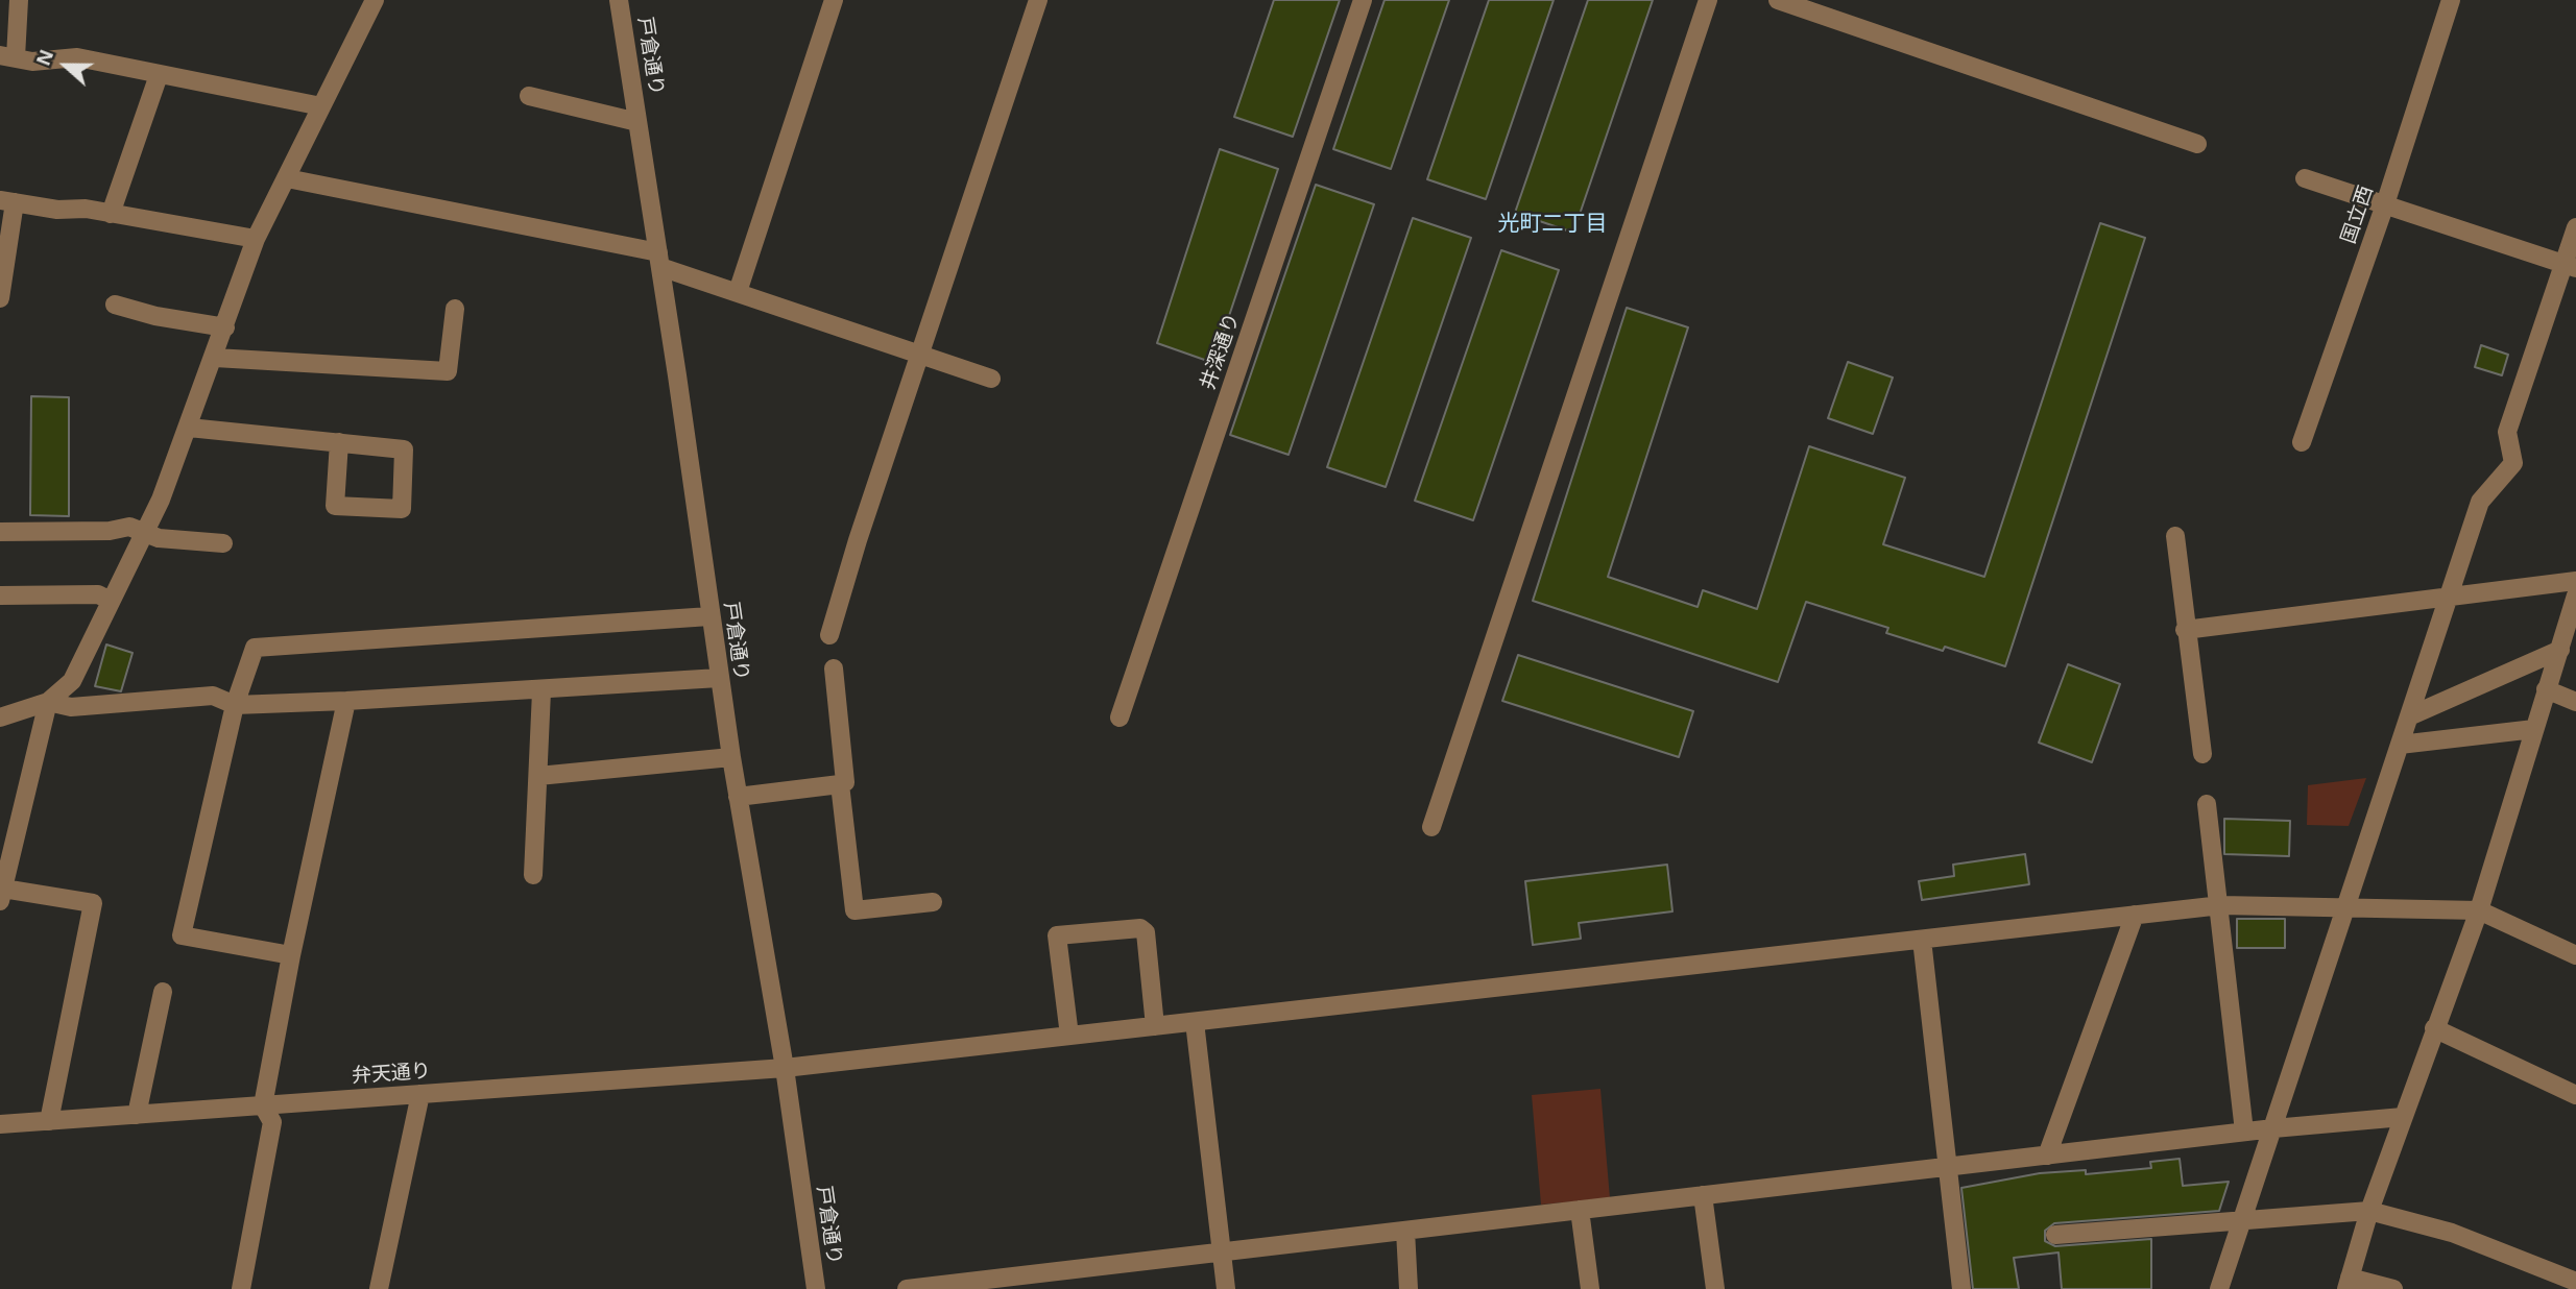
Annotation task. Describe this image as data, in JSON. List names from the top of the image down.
{
  "streets": {
    "street": [
      "戸倉通り",
      "国立西",
      "井深通り",
      "弁天通り"
    ]
  },
  "crossings": [
    ["戸倉通り", "弁天通り"]
  ],
  "districts": ["光町二丁目"],
  "north": "left"
}
